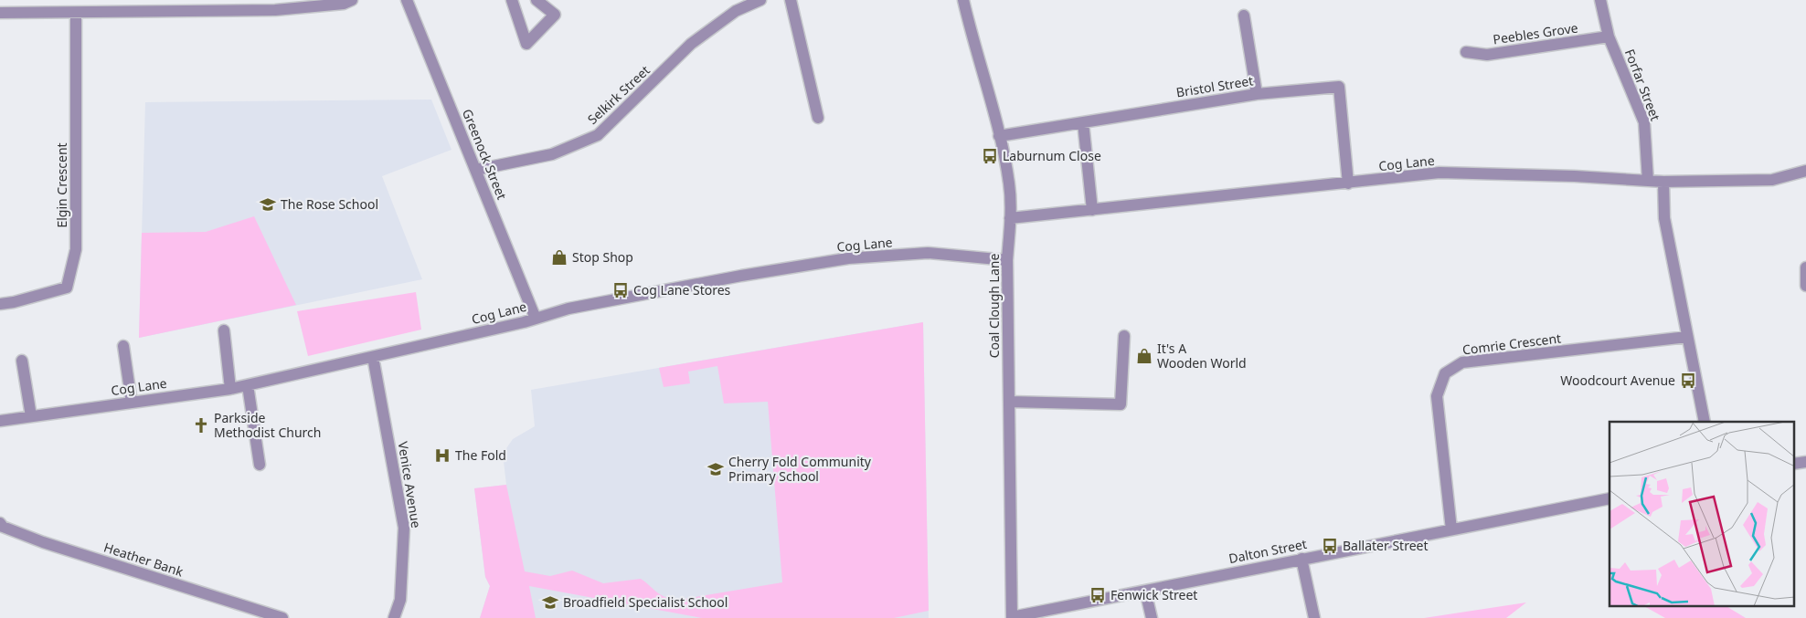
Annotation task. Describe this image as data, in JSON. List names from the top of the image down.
{
  "streets": {
    "street": [
      "Peebles Grove",
      "Forfar Street",
      "Bristol Street",
      "Selkirk Street",
      "Greenock Street",
      "Cog Lane",
      "Elgin Crescent",
      "Coal Clough Lane",
      "Comrie Crescent",
      "Venice Avenue",
      "Dalton Street",
      "Heather Bank"
    ]
  },
  "crossings": [
    ["Peebles Grove", "Forfar Street"],
    ["Forfar Street", "Cog Lane"],
    ["Bristol Street", "Cog Lane"],
    ["Bristol Street", "Coal Clough Lane"],
    ["Selkirk Street", "Greenock Street"],
    ["Greenock Street", "Cog Lane"],
    ["Cog Lane", "Coal Clough Lane"],
    ["Cog Lane", "Venice Avenue"],
    ["Coal Clough Lane", "Dalton Street"],
    ["Comrie Crescent", "Dalton Street"]
  ],
  "places": {
    "bus stop": [
      "Laburnum Close",
      "Cog Lane Stores",
      "Woodcourt Avenue",
      "Ballater Street",
      "Fenwick Street"
    ],
    "school or university": ["The Rose School", "Cherry Fold Community Primary School", "Broadfield Specialist School"],
    "shop": ["Stop Shop", "It's A Wooden World"],
    "church": ["Parkside Methodist Church"],
    "hospital": ["The Fold"]
  }
}
